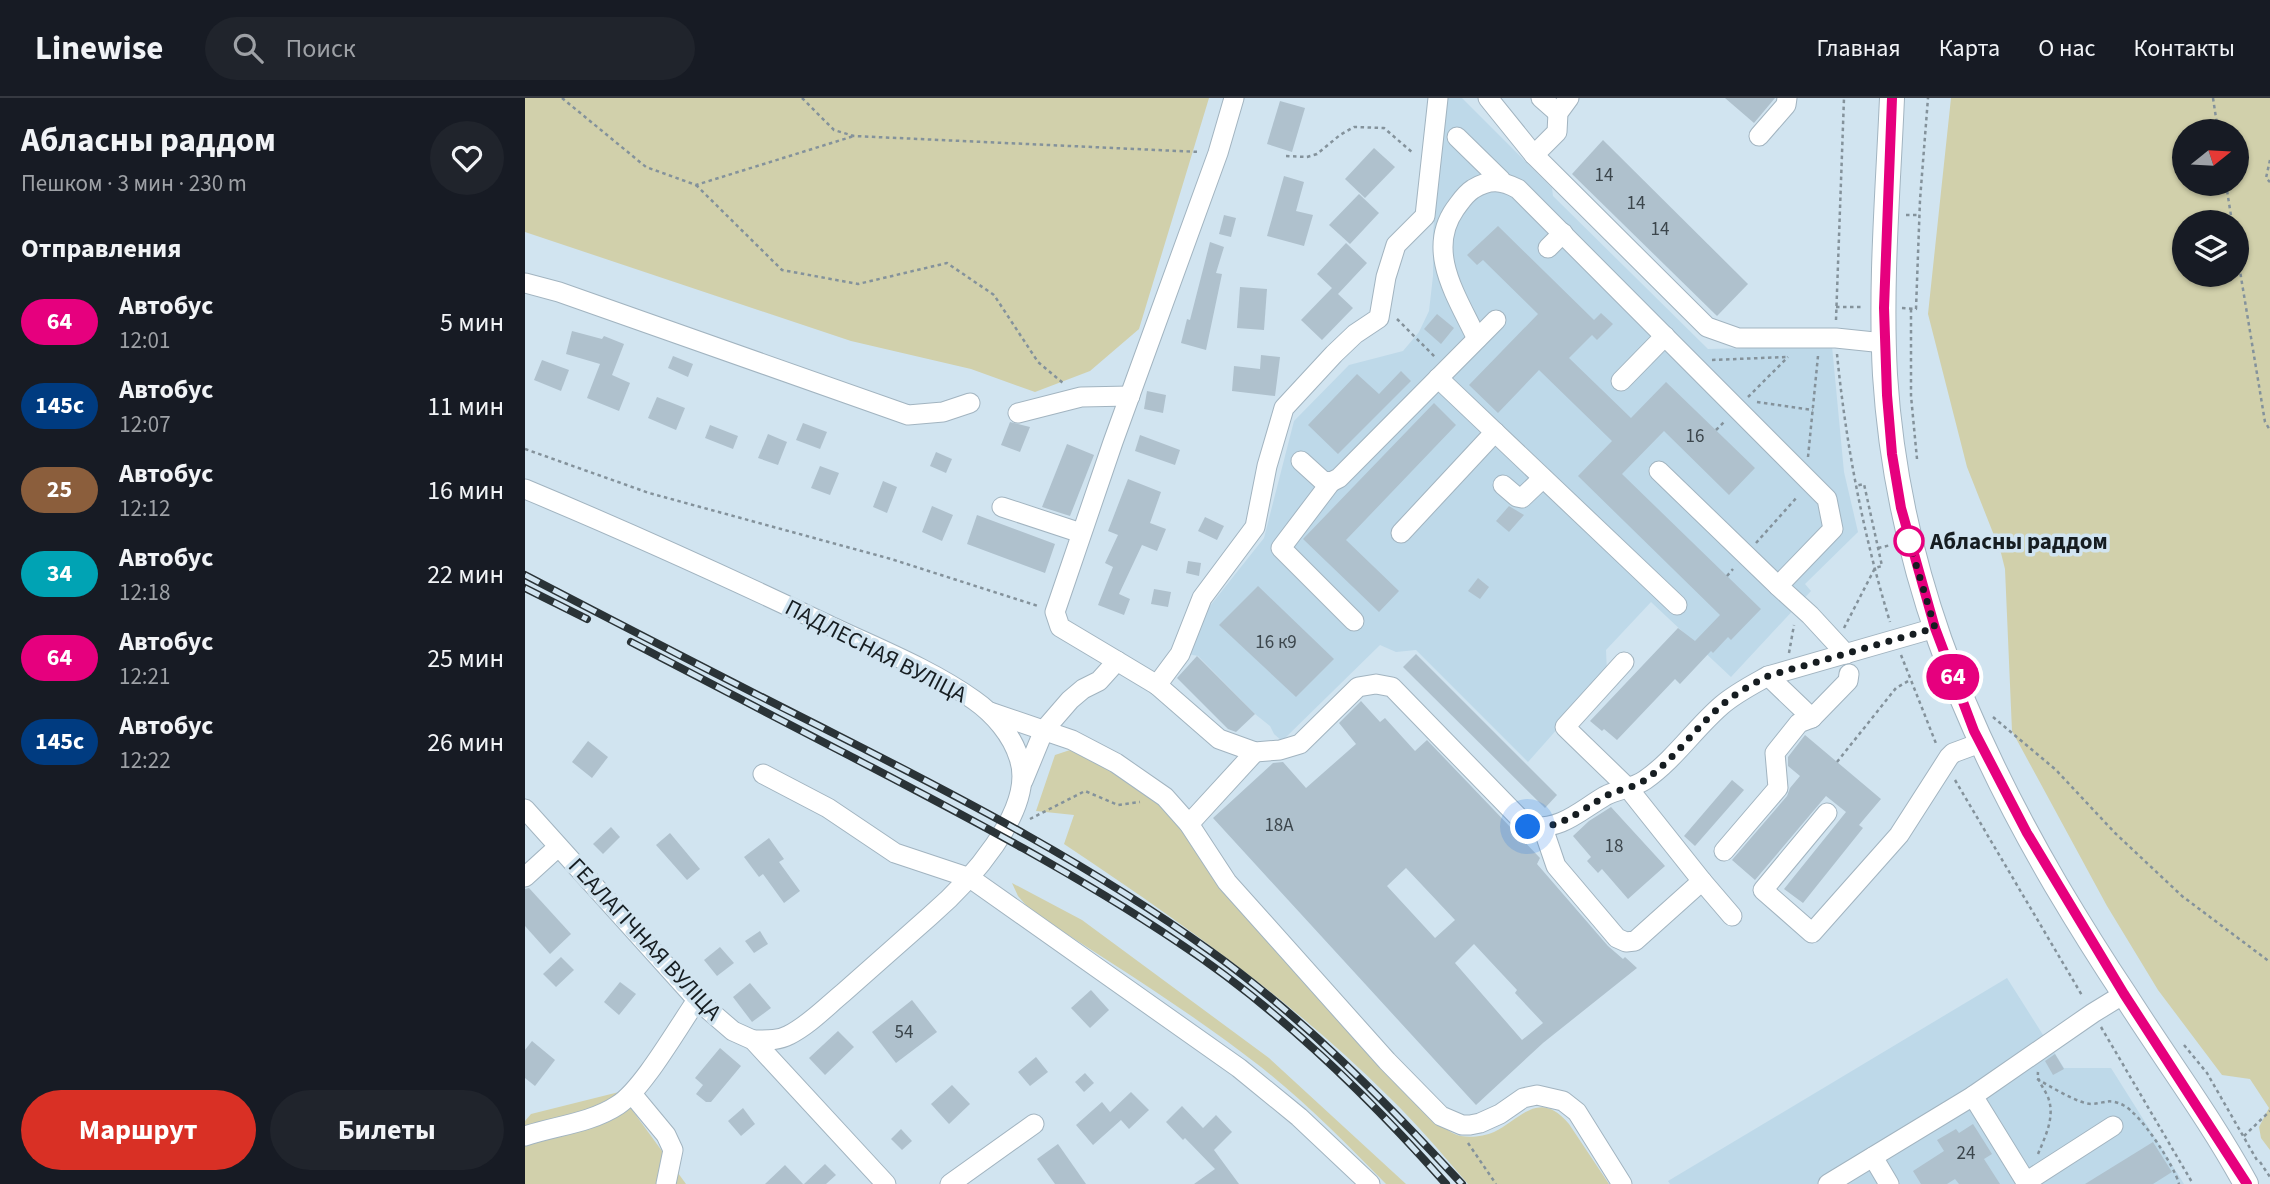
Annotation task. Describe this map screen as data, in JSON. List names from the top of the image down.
{
  "streets": {
    "street": ["ПАДЛЕСНАЯ ВУЛІЦА", "ГЕАЛАГІЧНАЯ ВУЛІЦА"]
  },
  "places": ["Абласны раддом"],
  "lines": ["bus line 64"],
  "house_numbers": [
    "14",
    "14",
    "14",
    "16",
    "16 к9",
    "18А",
    "18",
    "54",
    "24"
  ],
  "north": "right",
  "page": {
    "header": "Linewise",
    "search": "Поиск",
    "nav": [
      "Главная",
      "Карта",
      "О нас",
      "Контакты"
    ],
    "heading": [
      ["Абласны раддом", "Пешком · 3 мин · 230 m"],
      "Отправления"
    ],
    "on_map": "64",
    "list": [
      {
        "mark": "64",
        "name": "Автобус",
        "note": "12:01",
        "value": "5 мин"
      },
      {
        "mark": "145с",
        "name": "Автобус",
        "note": "12:07",
        "value": "11 мин"
      },
      {
        "mark": "25",
        "name": "Автобус",
        "note": "12:12",
        "value": "16 мин"
      },
      {
        "mark": "34",
        "name": "Автобус",
        "note": "12:18",
        "value": "22 мин"
      },
      {
        "mark": "64",
        "name": "Автобус",
        "note": "12:21",
        "value": "25 мин"
      },
      {
        "mark": "145с",
        "name": "Автобус",
        "note": "12:22",
        "value": "26 мин"
      }
    ],
    "buttons": ["Маршрут", "Билеты"]
  }
}
